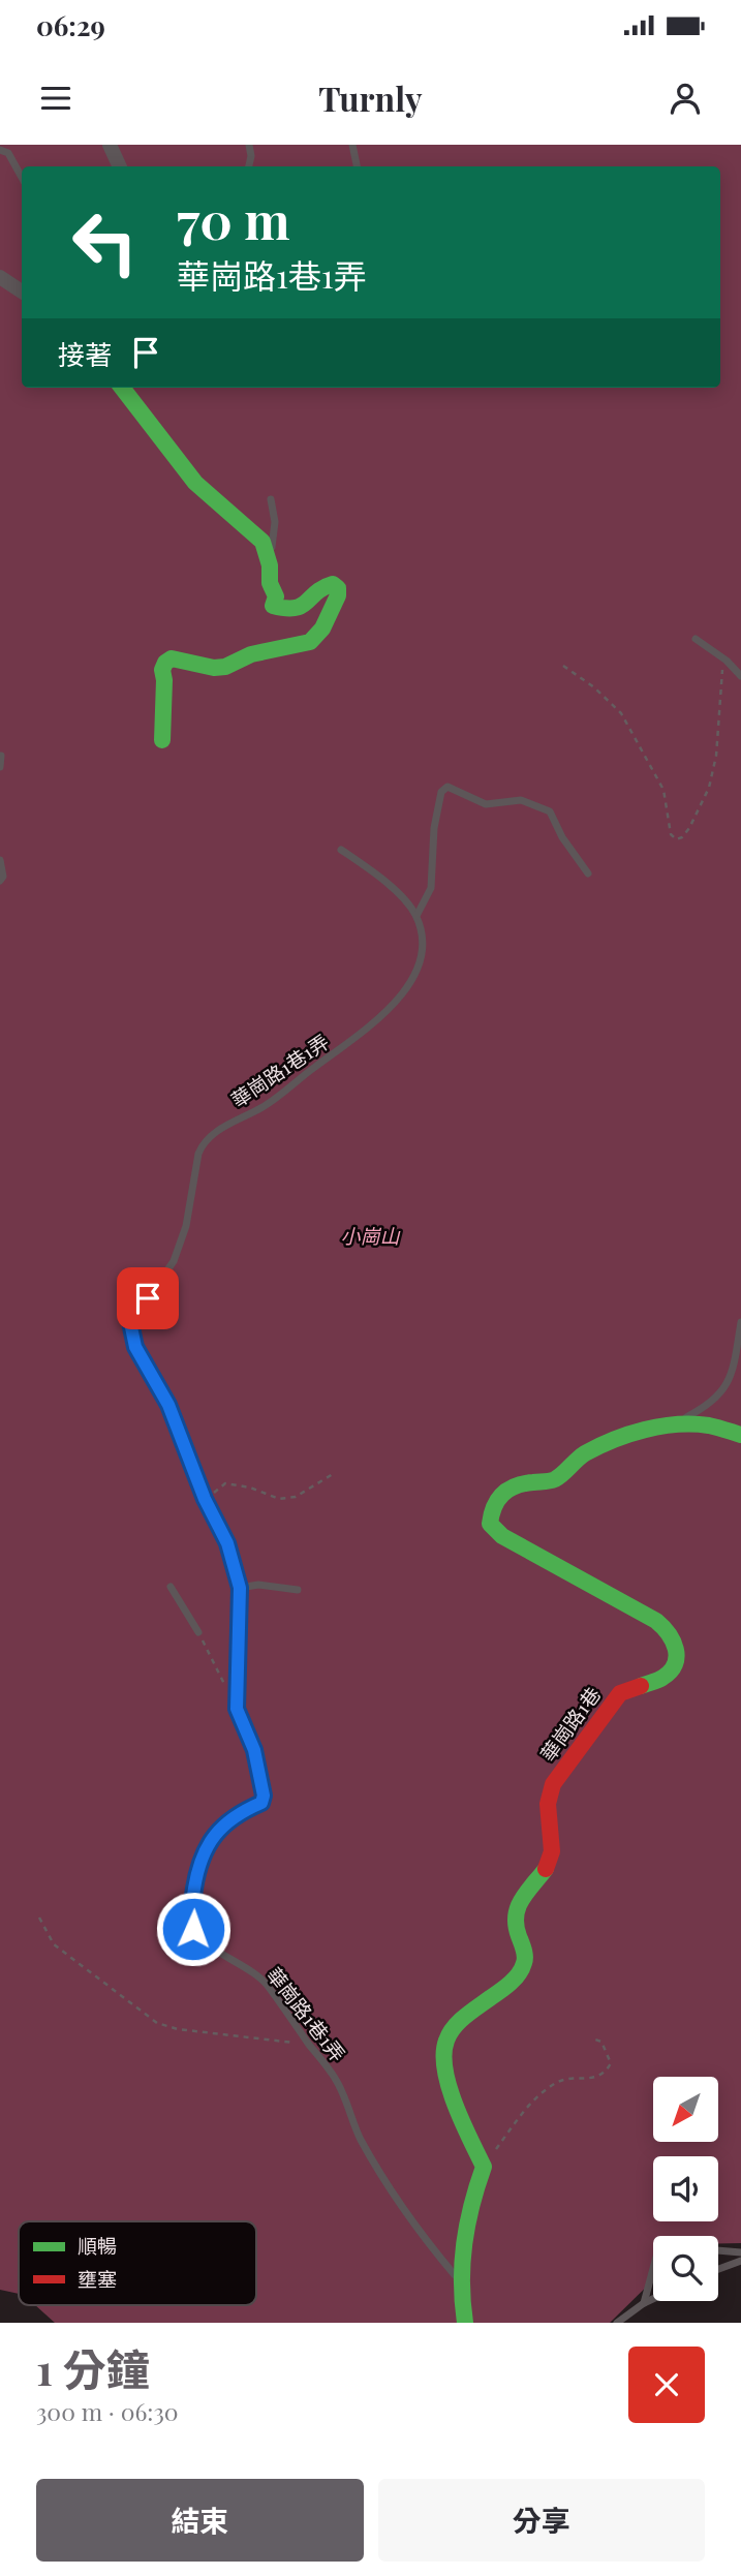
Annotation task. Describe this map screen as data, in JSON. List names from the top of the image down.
{
  "streets": {
    "street": ["華崗路1巷"],
    "lane": ["華崗路1巷1弄"]
  },
  "parks": ["小崗山"],
  "legend": ["順暢", "壅塞"],
  "north": "bottom left",
  "page": {
    "status": "06:29",
    "header": "Turnly",
    "turn": ["70 m", "華崗路1巷1弄"],
    "then": "接著",
    "heading": ["1 分鐘", "300 m · 06:30"],
    "buttons": ["結束", "分享"]
  }
}
